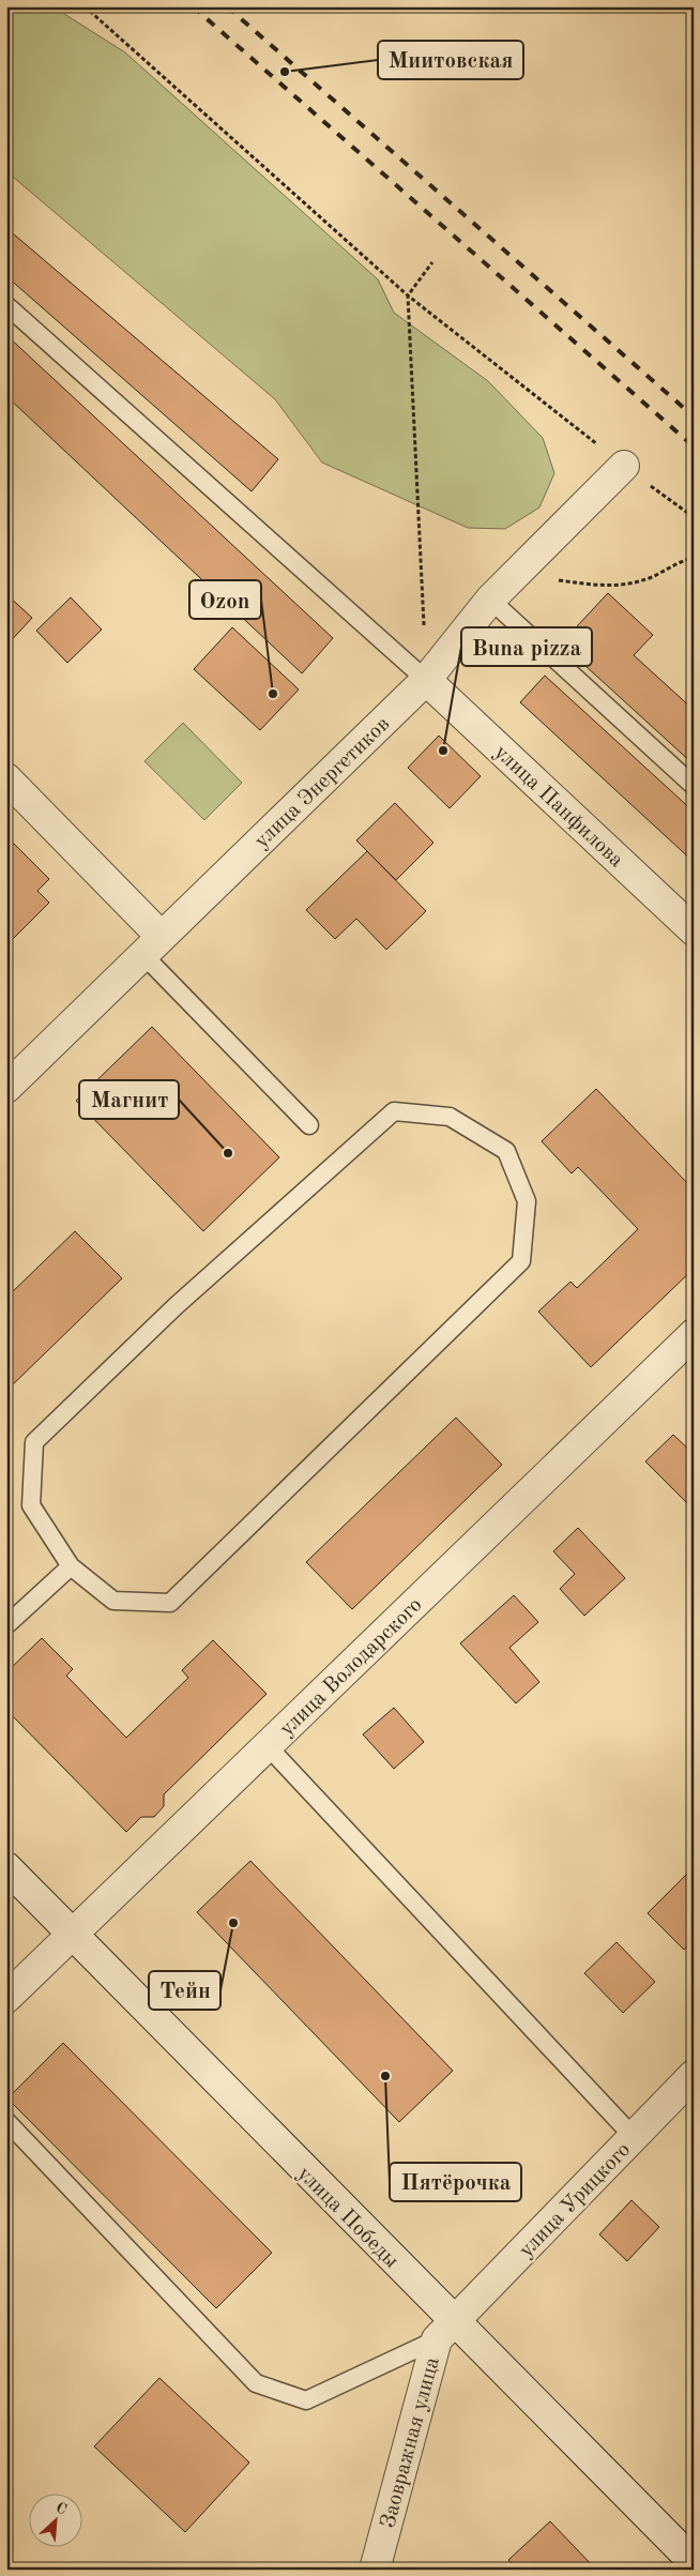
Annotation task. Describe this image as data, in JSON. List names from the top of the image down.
{
  "streets": {
    "street": [
      "улица Энергетиков",
      "улица Панфилова",
      "улица Володарского",
      "улица Урицкого",
      "улица Победы",
      "Заовражная улица"
    ]
  },
  "crossings": [
    ["улица Энергетиков", "улица Панфилова"],
    ["улица Володарского", "улица Победы"],
    ["улица Урицкого", "улица Победы"],
    ["улица Урицкого", "Заовражная улица"],
    ["улица Победы", "Заовражная улица"]
  ],
  "places": [
    "Миитовская",
    "Ozon",
    "Buna pizza",
    "Магнит",
    "Тейн",
    "Пятёрочка"
  ],
  "north": "top right"
}
